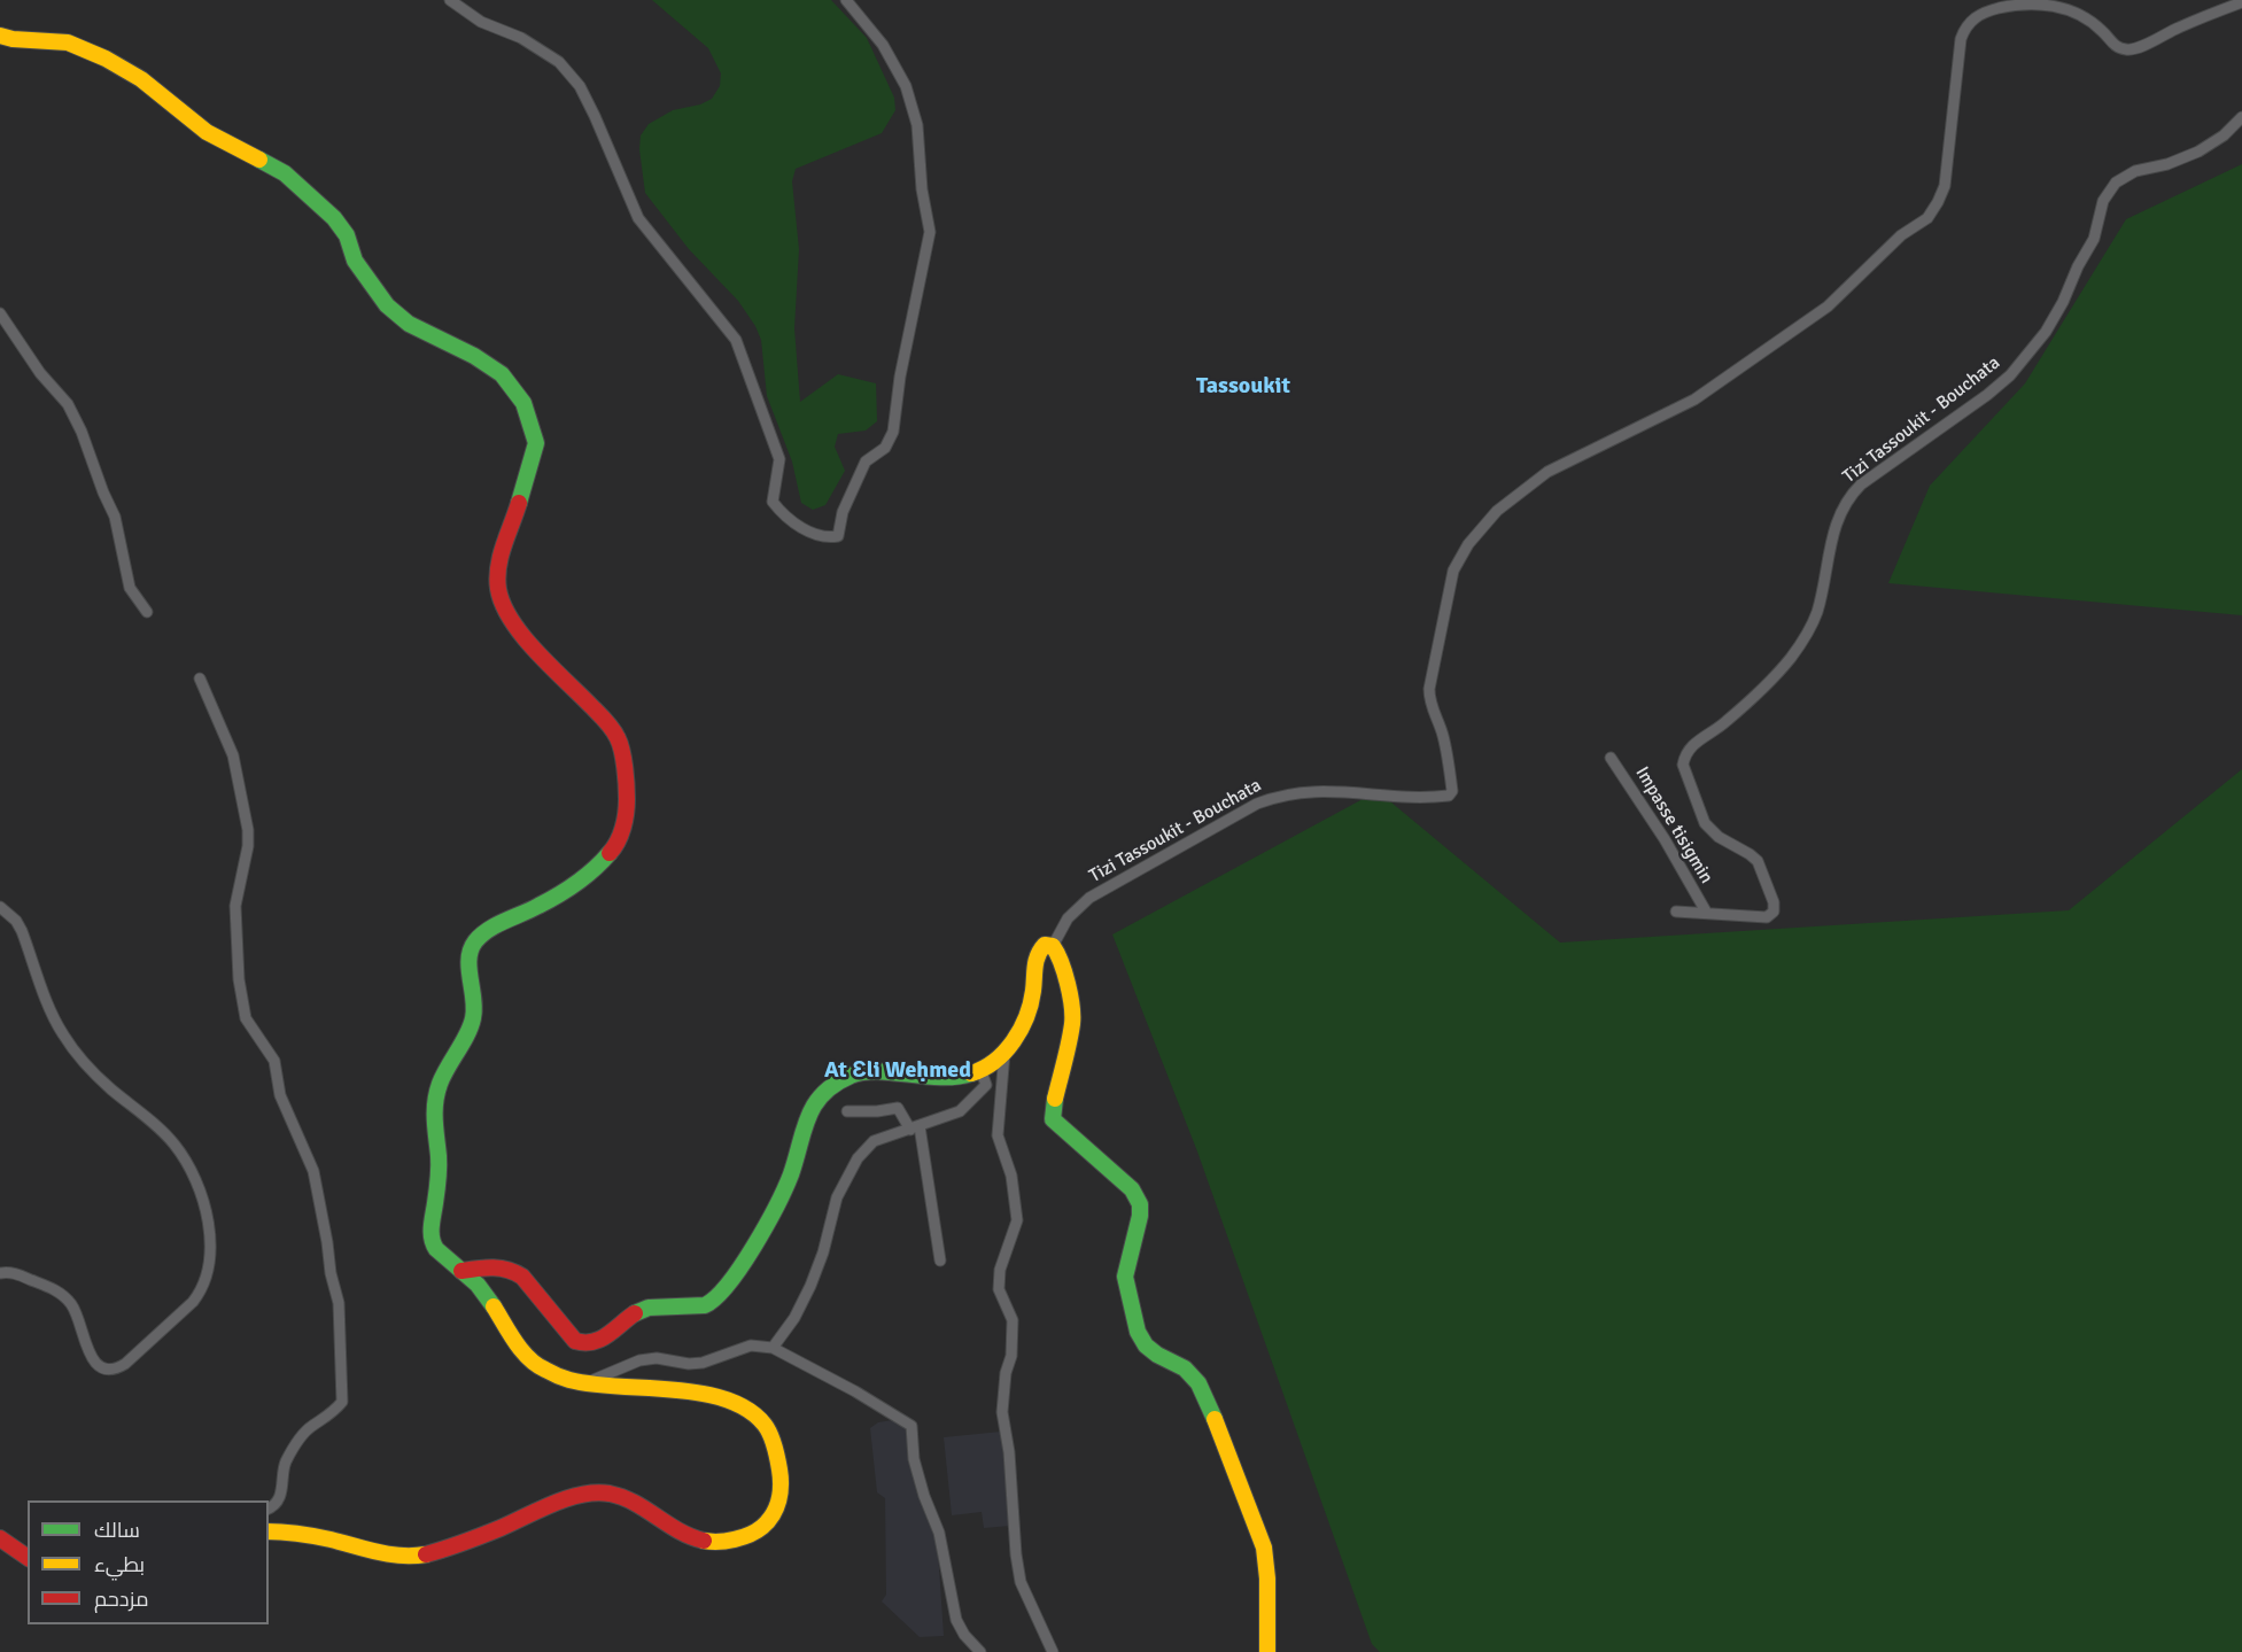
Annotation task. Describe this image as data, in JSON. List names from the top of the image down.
{
  "streets": {
    "street": ["Tizi Tassoukit - Bouchata", "Impasse tisigmin"]
  },
  "crossings": [
    ["Tizi Tassoukit - Bouchata", "Impasse tisigmin"]
  ],
  "districts": ["Tassoukit", "At Ɛli Weḥmed"],
  "legend": ["سالك", "بطيء", "مزدحم"]
}
